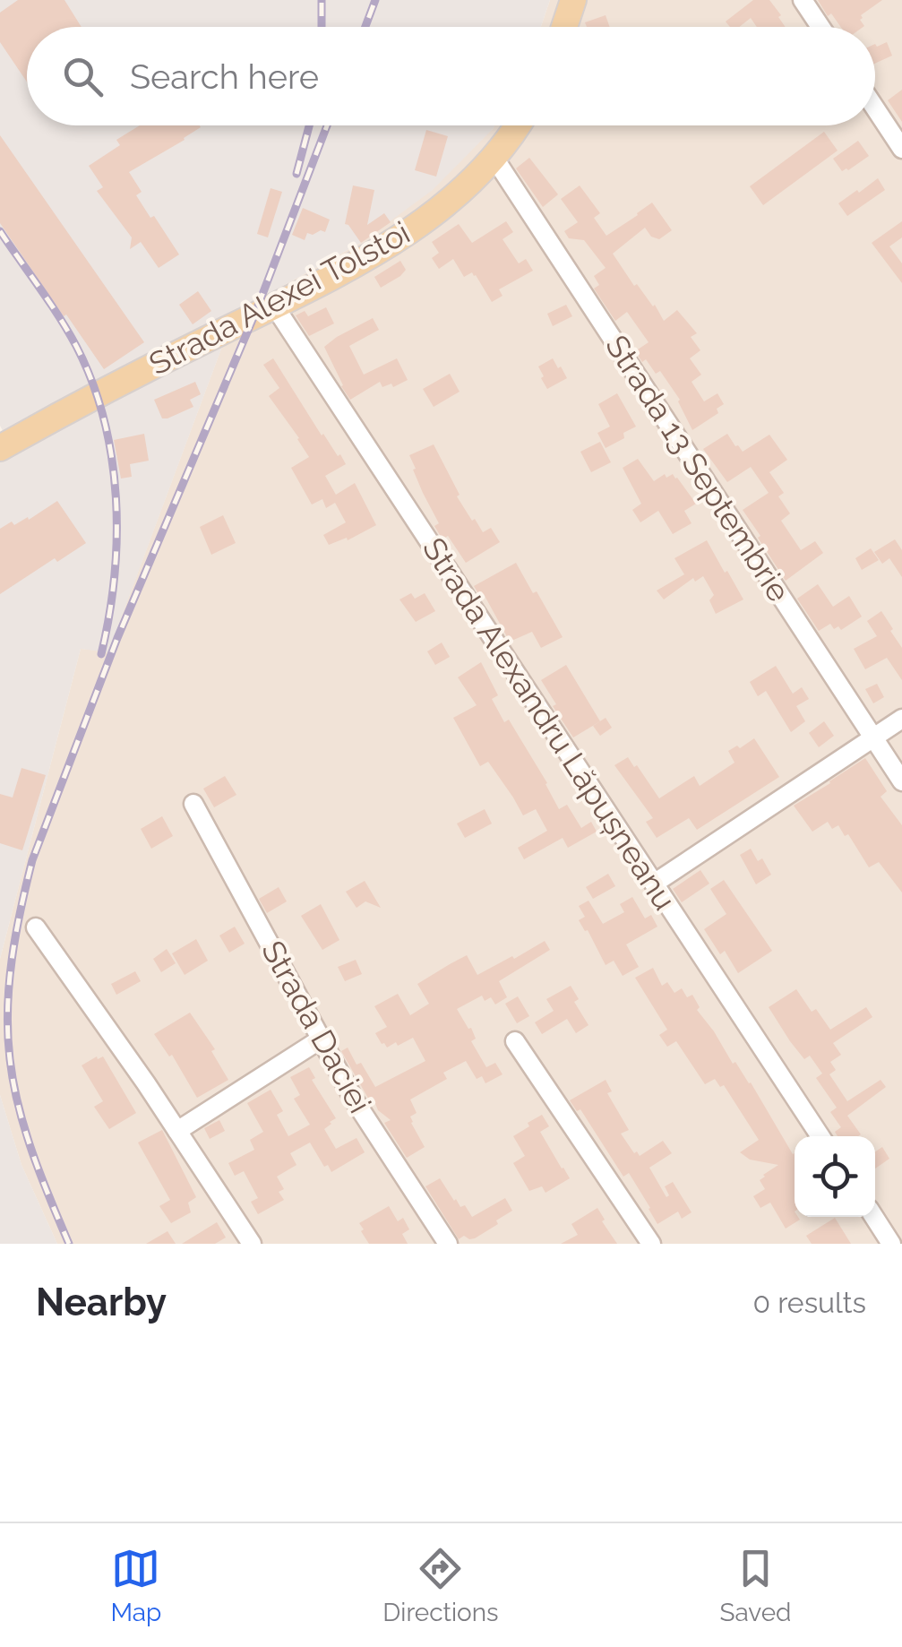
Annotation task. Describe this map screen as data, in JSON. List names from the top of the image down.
{
  "streets": {
    "main road": ["Strada Alexei Tolstoi"],
    "street": ["Strada 13 Septembrie", "Strada Alexandru Lăpușneanu", "Strada Daciei"]
  },
  "crossings": [
    ["Strada Alexei Tolstoi", "Strada 13 Septembrie"],
    ["Strada Alexei Tolstoi", "Strada Alexandru Lăpușneanu"]
  ],
  "page": {
    "search": "Search here",
    "heading": ["Nearby", "0 results"],
    "nav": ["Map", "Directions", "Saved"]
  }
}
